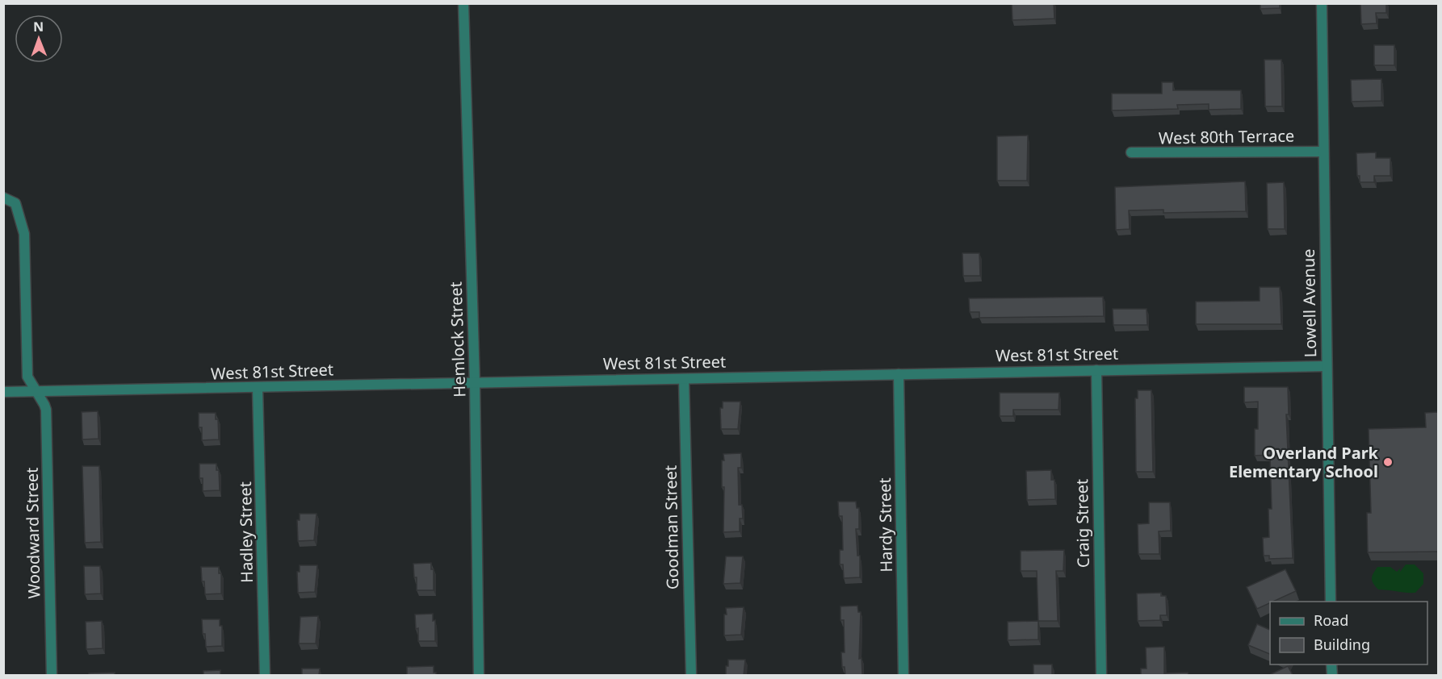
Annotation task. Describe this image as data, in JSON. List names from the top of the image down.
{
  "streets": {
    "street": [
      "West 80th Terrace",
      "Lowell Avenue",
      "Hemlock Street",
      "West 81st Street",
      "Craig Street",
      "Hardy Street",
      "Goodman Street",
      "Hadley Street",
      "Woodward Street"
    ]
  },
  "crossings": [
    ["West 80th Terrace", "Lowell Avenue"],
    ["Lowell Avenue", "West 81st Street"],
    ["Hemlock Street", "West 81st Street"],
    ["West 81st Street", "Craig Street"],
    ["West 81st Street", "Hardy Street"],
    ["West 81st Street", "Goodman Street"],
    ["West 81st Street", "Hadley Street"],
    ["West 81st Street", "Woodward Street"]
  ],
  "places": ["Overland Park Elementary School"],
  "legend": ["Road", "Building"],
  "north": "top"
}
